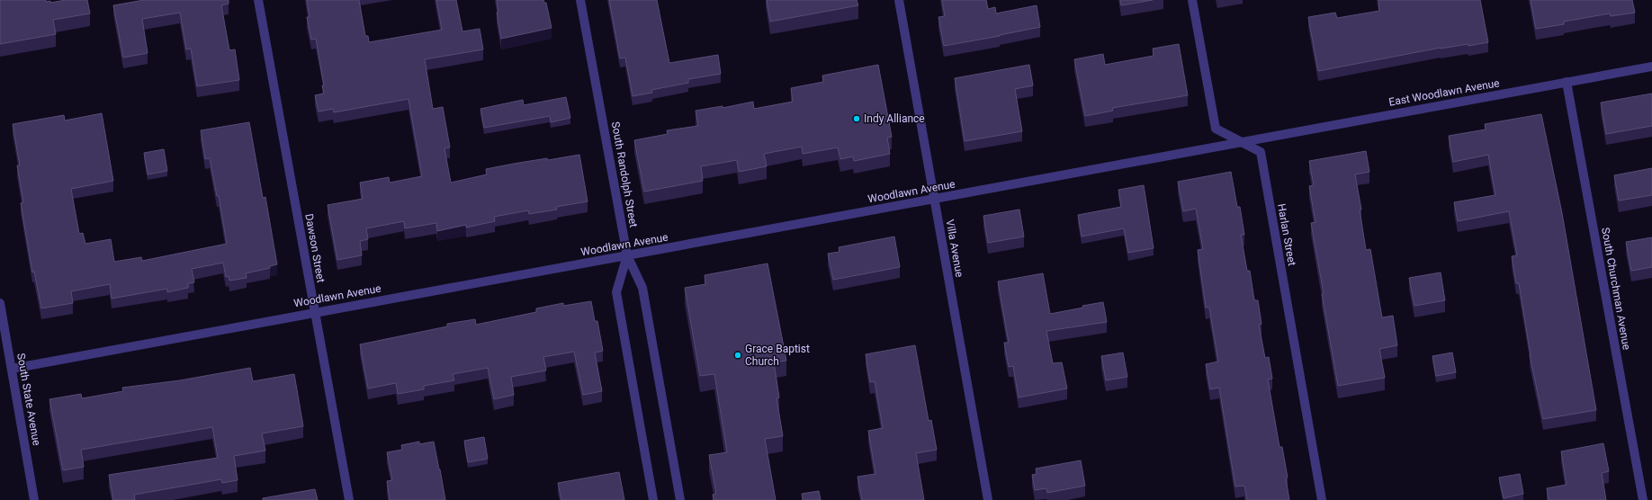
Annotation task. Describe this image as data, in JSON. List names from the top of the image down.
{
  "streets": {
    "street": [
      "East Woodlawn Avenue",
      "South Randolph Street",
      "Woodlawn Avenue",
      "Harlan Street",
      "Dawson Street",
      "Villa Avenue",
      "South Churchman Avenue",
      "South State Avenue"
    ]
  },
  "crossings": [
    ["East Woodlawn Avenue", "Woodlawn Avenue"],
    ["East Woodlawn Avenue", "Harlan Street"],
    ["East Woodlawn Avenue", "South Churchman Avenue"],
    ["South Randolph Street", "Woodlawn Avenue"],
    ["Woodlawn Avenue", "Harlan Street"],
    ["Woodlawn Avenue", "Dawson Street"],
    ["Woodlawn Avenue", "Villa Avenue"],
    ["Woodlawn Avenue", "South State Avenue"]
  ],
  "places": ["Indy Alliance", "Grace Baptist Church"]
}
